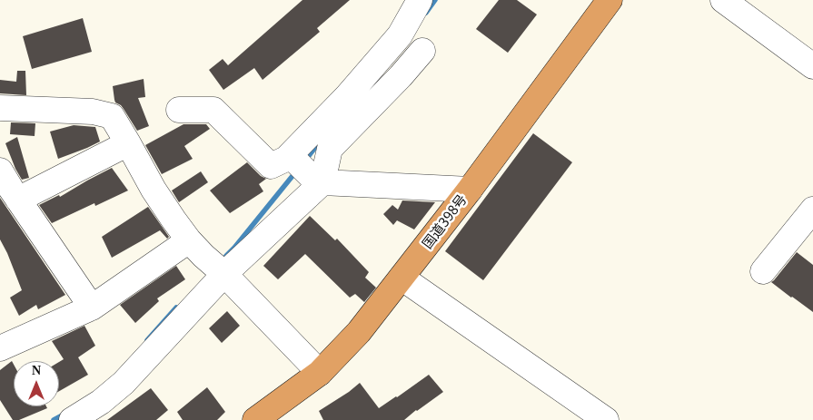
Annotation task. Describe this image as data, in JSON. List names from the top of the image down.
{
  "streets": {
    "highway": ["国道398号"]
  },
  "north": "top"
}
